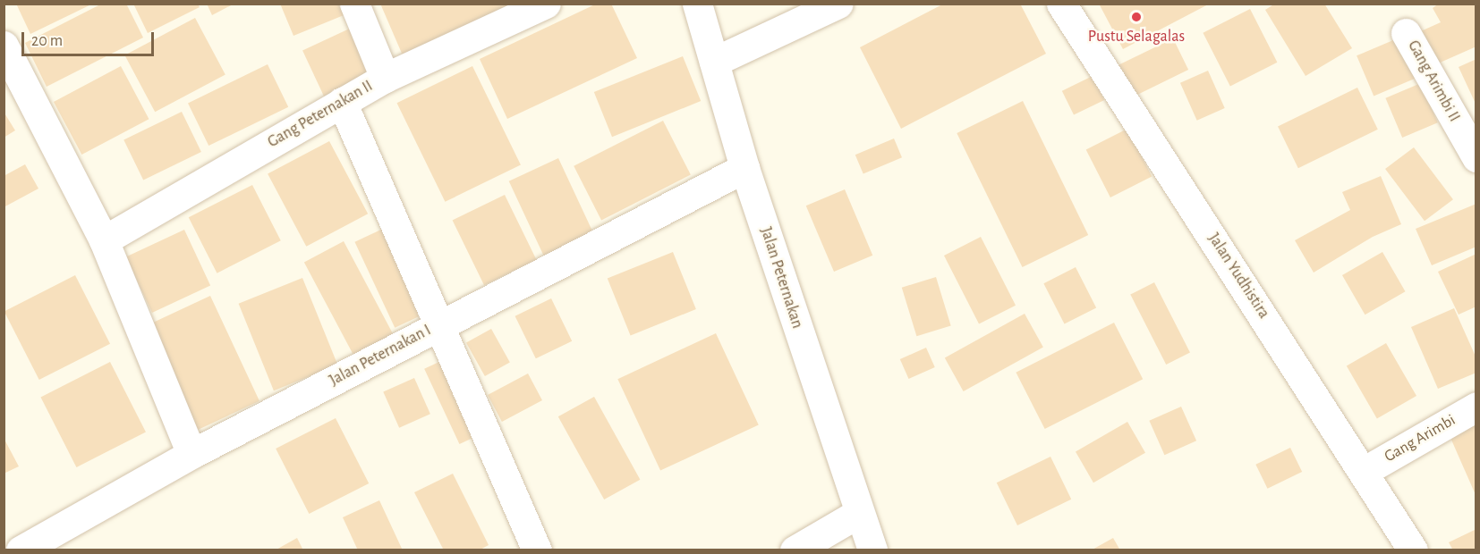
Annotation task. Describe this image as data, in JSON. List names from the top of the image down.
{
  "streets": {
    "street": [
      "Gang Arimbi II",
      "Gang Peternakan II",
      "Jalan Yudhistira",
      "Jalan Peternakan",
      "Jalan Peternakan I",
      "Gang Arimbi"
    ]
  },
  "crossings": [
    ["Jalan Yudhistira", "Gang Arimbi"],
    ["Jalan Peternakan", "Jalan Peternakan I"]
  ],
  "places": ["Pustu Selagalas"],
  "scale_bar": "20 m"
}
